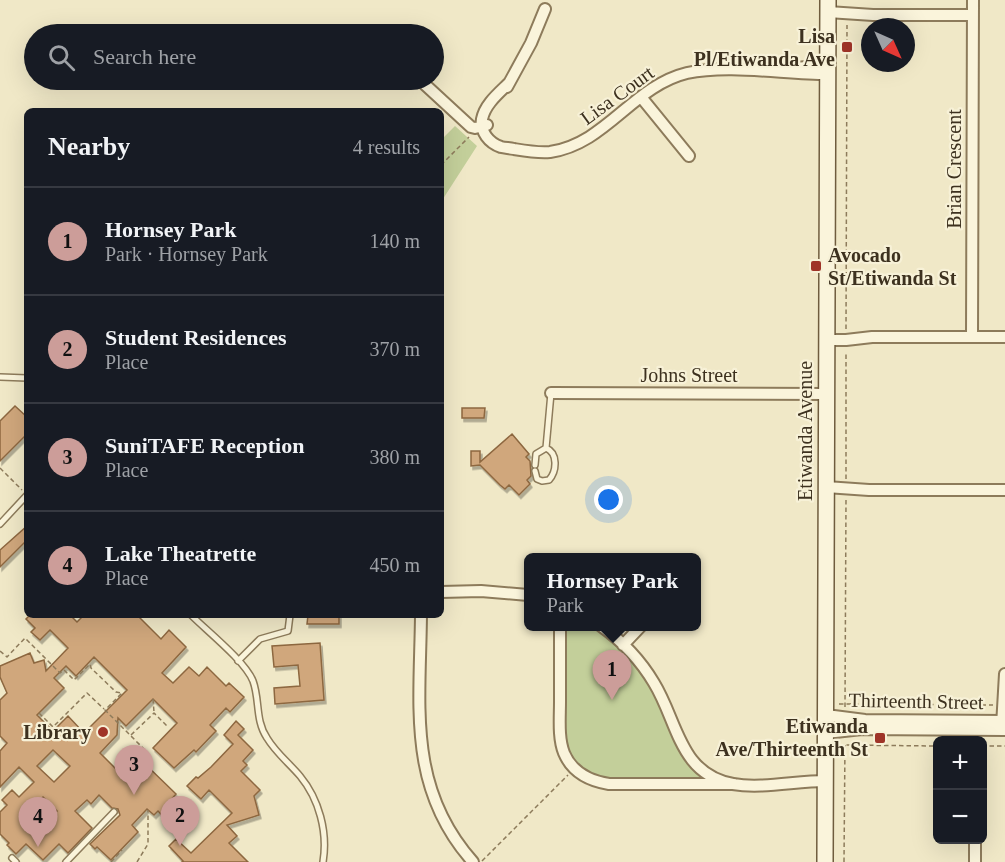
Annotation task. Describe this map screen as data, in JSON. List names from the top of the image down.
{
  "streets": {
    "street": [
      "Lisa Court",
      "Brian Crescent",
      "Johns Street",
      "Etiwanda Avenue",
      "Thirteenth Street"
    ]
  },
  "crossings": [
    ["Lisa Court", "Etiwanda Avenue"],
    ["Johns Street", "Etiwanda Avenue"],
    ["Etiwanda Avenue", "Thirteenth Street"]
  ],
  "places": {
    "transit": ["Lisa Pl/Etiwanda Ave", "Avocado St/Etiwanda St", "Etiwanda Ave/Thirteenth St"],
    "other": ["Library"]
  },
  "north": "bottom right",
  "page": {
    "search": "Search here",
    "heading": ["Nearby", "4 results"],
    "list": [
      {
        "mark": "1",
        "name": "Hornsey Park",
        "note": "Park · Hornsey Park",
        "value": "140 m"
      },
      {
        "mark": "2",
        "name": "Student Residences",
        "note": "Place",
        "value": "370 m"
      },
      {
        "mark": "3",
        "name": "SuniTAFE Reception",
        "note": "Place",
        "value": "380 m"
      },
      {
        "mark": "4",
        "name": "Lake Theatrette",
        "note": "Place",
        "value": "450 m"
      }
    ],
    "popup": ["Hornsey Park", "Park"],
    "pins": [
      "1",
      "3",
      "2",
      "4"
    ],
    "map_buttons": ["+", "−"]
  }
}
